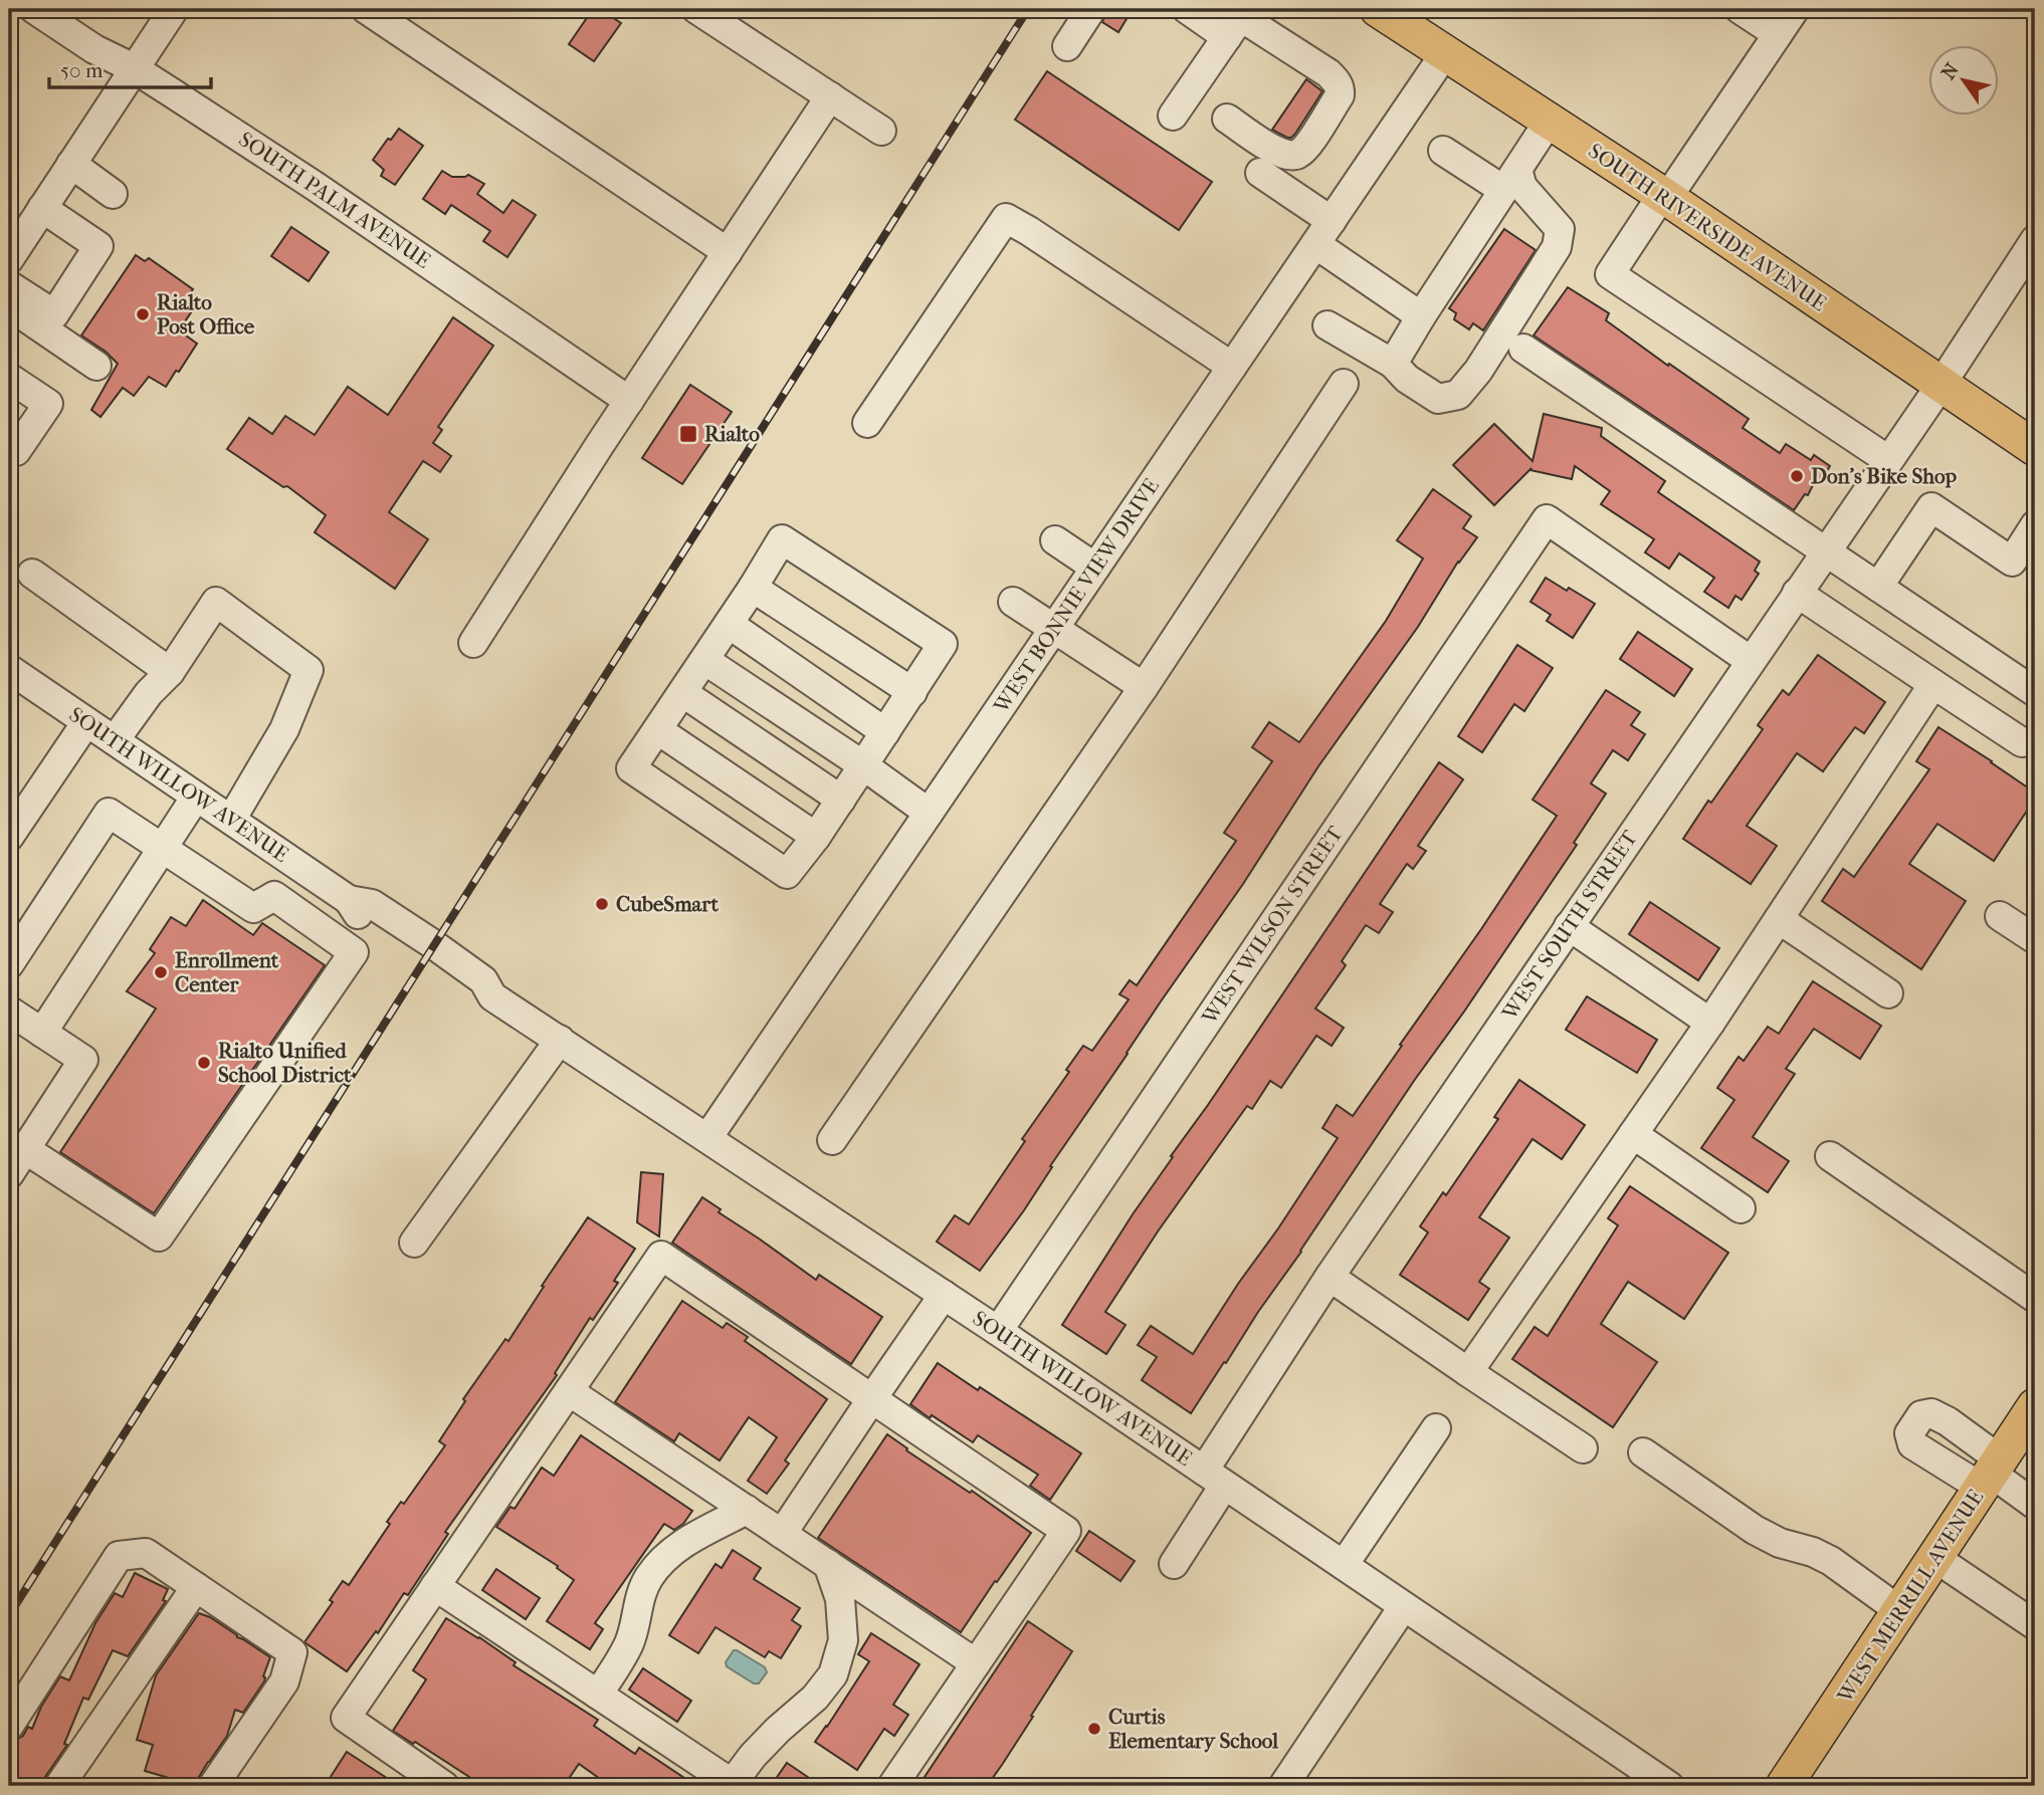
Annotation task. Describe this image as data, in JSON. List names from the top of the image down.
{
  "streets": {
    "main road": ["SOUTH RIVERSIDE AVENUE", "WEST MERRILL AVENUE"],
    "street": [
      "SOUTH PALM AVENUE",
      "WEST BONNIE VIEW DRIVE",
      "SOUTH WILLOW AVENUE",
      "WEST WILSON STREET",
      "WEST SOUTH STREET"
    ]
  },
  "crossings": [
    ["SOUTH RIVERSIDE AVENUE", "WEST BONNIE VIEW DRIVE"],
    ["SOUTH RIVERSIDE AVENUE", "WEST SOUTH STREET"],
    ["WEST BONNIE VIEW DRIVE", "SOUTH WILLOW AVENUE"],
    ["SOUTH WILLOW AVENUE", "WEST WILSON STREET"],
    ["SOUTH WILLOW AVENUE", "WEST SOUTH STREET"],
    ["WEST WILSON STREET", "WEST SOUTH STREET"]
  ],
  "places": {
    "other": [
      "Rialto Post Office",
      "Don's Bike Shop",
      "CubeSmart",
      "Enrollment Center",
      "Rialto Unified School District",
      "Curtis Elementary School"
    ],
    "transit": ["Rialto"]
  },
  "scale_bar": "50 m",
  "north": "top left"
}
